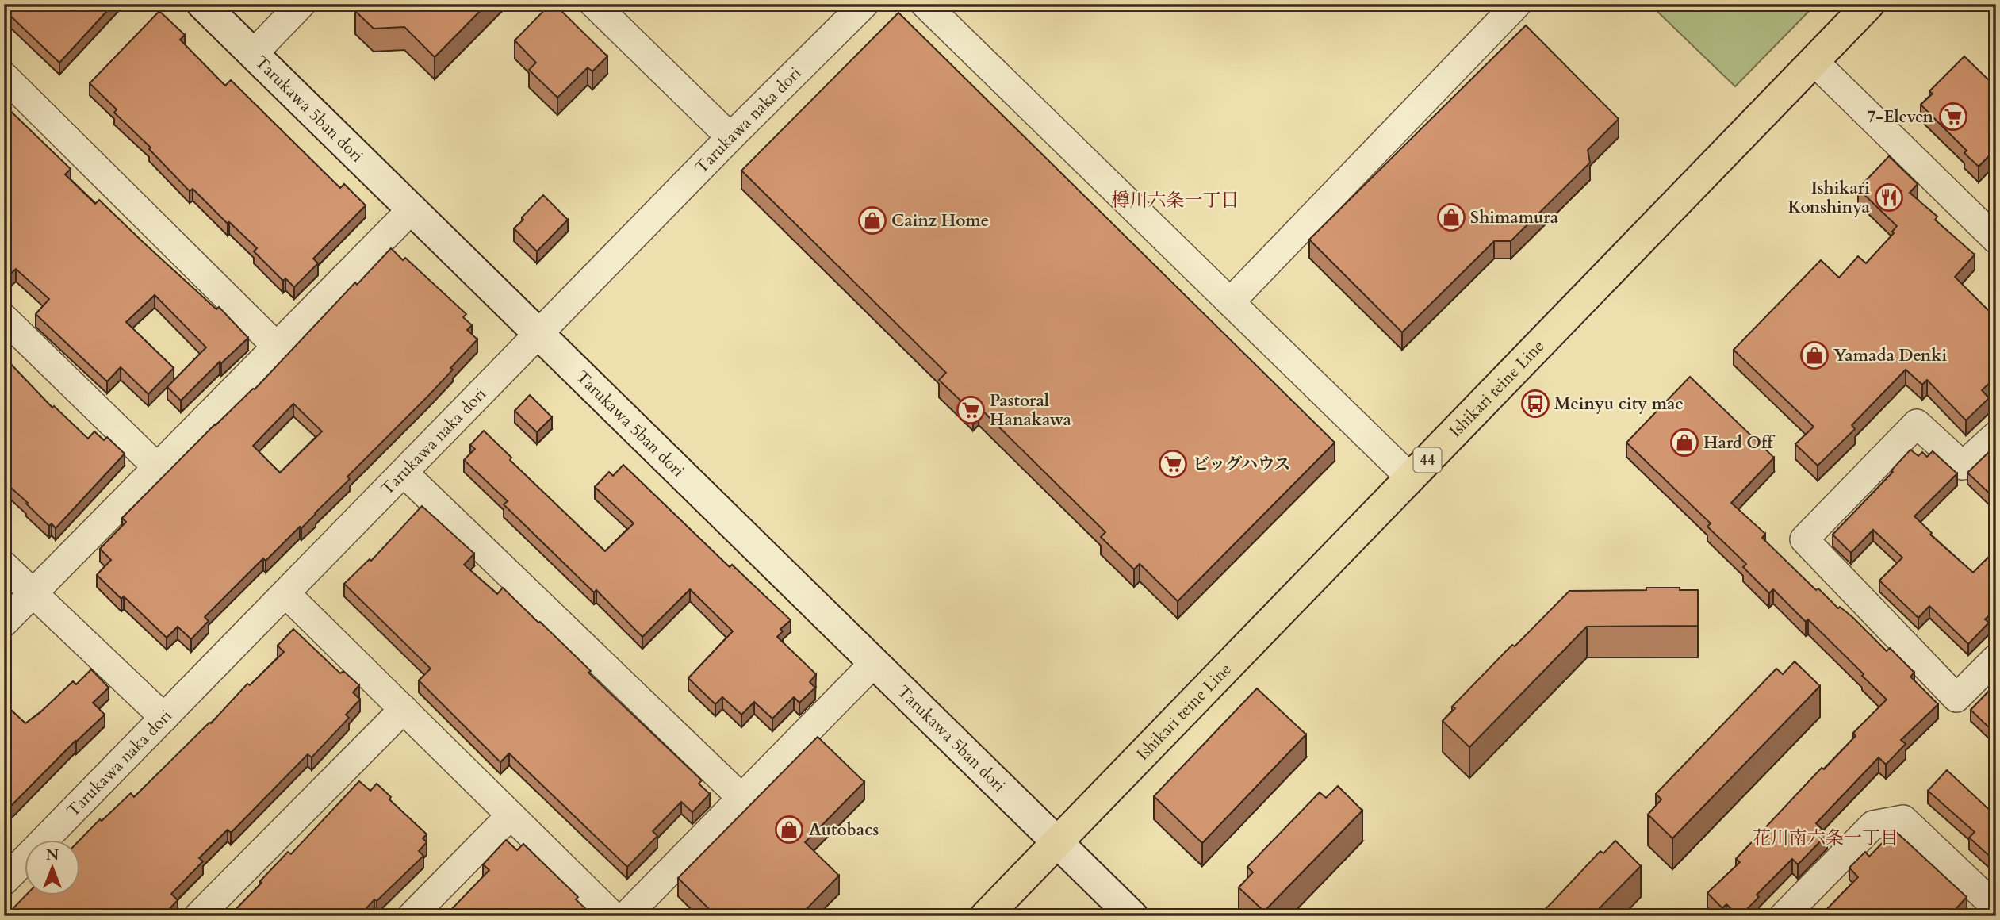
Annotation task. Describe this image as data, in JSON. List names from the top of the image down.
{
  "streets": {
    "main road": ["Ishikari teine Line", "44"],
    "street": ["Tarukawa 5ban dori", "Tarukawa naka dori"]
  },
  "crossings": [
    ["Tarukawa 5ban dori", "Tarukawa naka dori"],
    ["Tarukawa 5ban dori", "Ishikari teine Line"]
  ],
  "districts": ["樽川六条一丁目", "花川南六条一丁目"],
  "places": {
    "supermarket": ["7-Eleven", "Pastoral Hanakawa", "ビッグハウス"],
    "restaurant": ["Ishikari Konshinya"],
    "shop": [
      "Shimamura",
      "Cainz Home",
      "Yamada Denki",
      "Hard Off",
      "Autobacs"
    ],
    "bus stop": ["Meinyu city mae"]
  },
  "north": "top"
}
